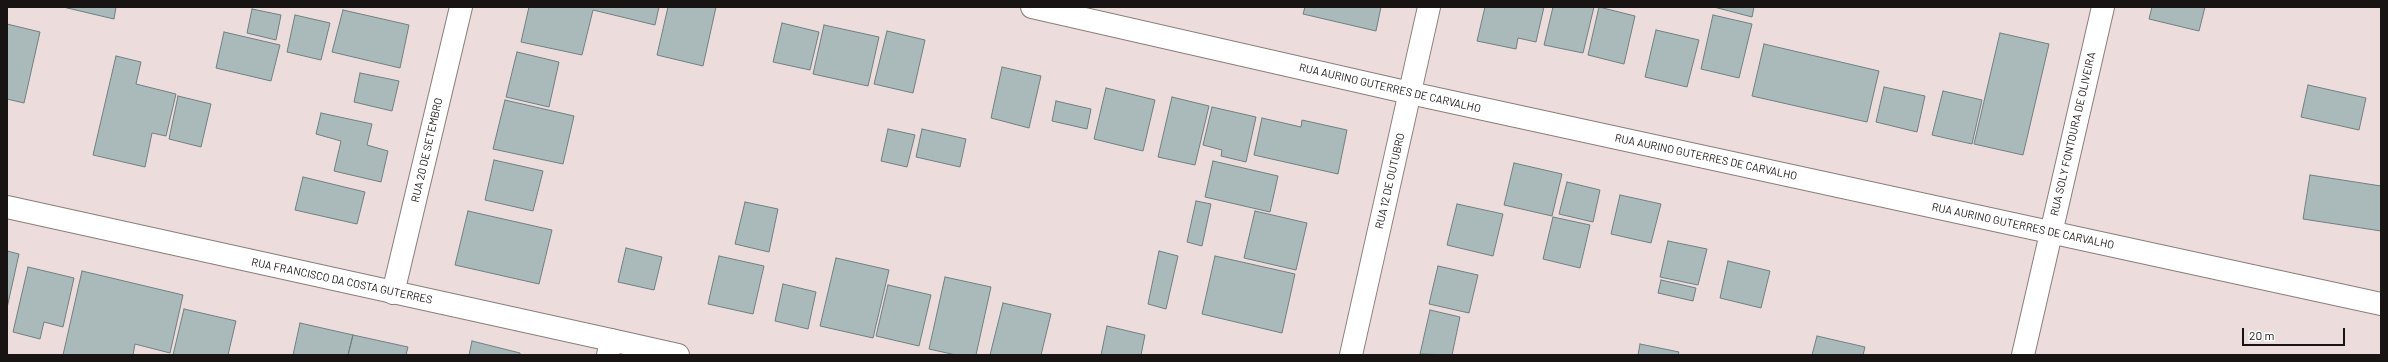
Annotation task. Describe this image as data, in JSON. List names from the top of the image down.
{
  "streets": {
    "street": [
      "RUA AURINO GUTERRES DE CARVALHO",
      "RUA SOLY FONTOURA DE OLIVEIRA",
      "RUA 20 DE SETEMBRO",
      "RUA 12 DE OUTUBRO",
      "RUA FRANCISCO DA COSTA GUTERRES"
    ]
  },
  "crossings": [
    ["RUA AURINO GUTERRES DE CARVALHO", "RUA SOLY FONTOURA DE OLIVEIRA"],
    ["RUA AURINO GUTERRES DE CARVALHO", "RUA 12 DE OUTUBRO"],
    ["RUA 20 DE SETEMBRO", "RUA FRANCISCO DA COSTA GUTERRES"]
  ],
  "scale_bar": "20 m"
}
